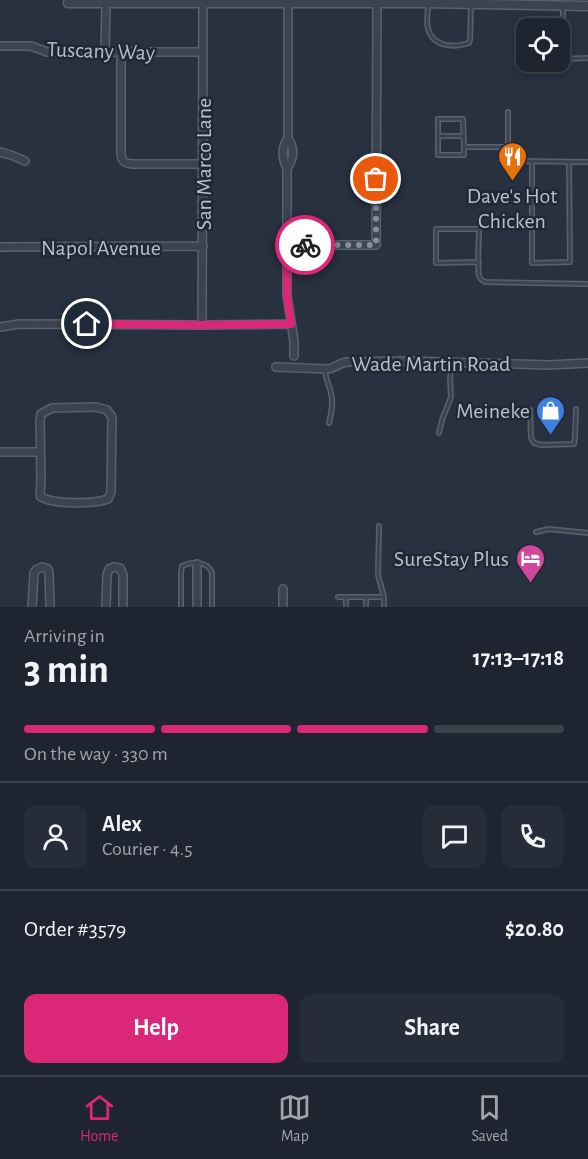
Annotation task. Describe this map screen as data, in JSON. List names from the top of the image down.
{
  "streets": {
    "street": [
      "Tuscany Way",
      "San Marco Lane",
      "Napol Avenue",
      "Wade Martin Road"
    ]
  },
  "crossings": [
    ["Tuscany Way", "San Marco Lane"],
    ["San Marco Lane", "Napol Avenue"]
  ],
  "places": {
    "restaurant": ["Dave's Hot Chicken"],
    "shop": ["Meineke"],
    "hotel": ["SureStay Plus"]
  },
  "page": {
    "heading": ["3 min", "Arriving in", "17:13–17:18"],
    "panel": [
      "Alex",
      "Courier · 4.5",
      "Order #3579",
      "$20.80"
    ],
    "bar": "On the way · 330 m",
    "buttons": ["Help", "Share"],
    "tabs": ["Home", "Map", "Saved"]
  }
}
